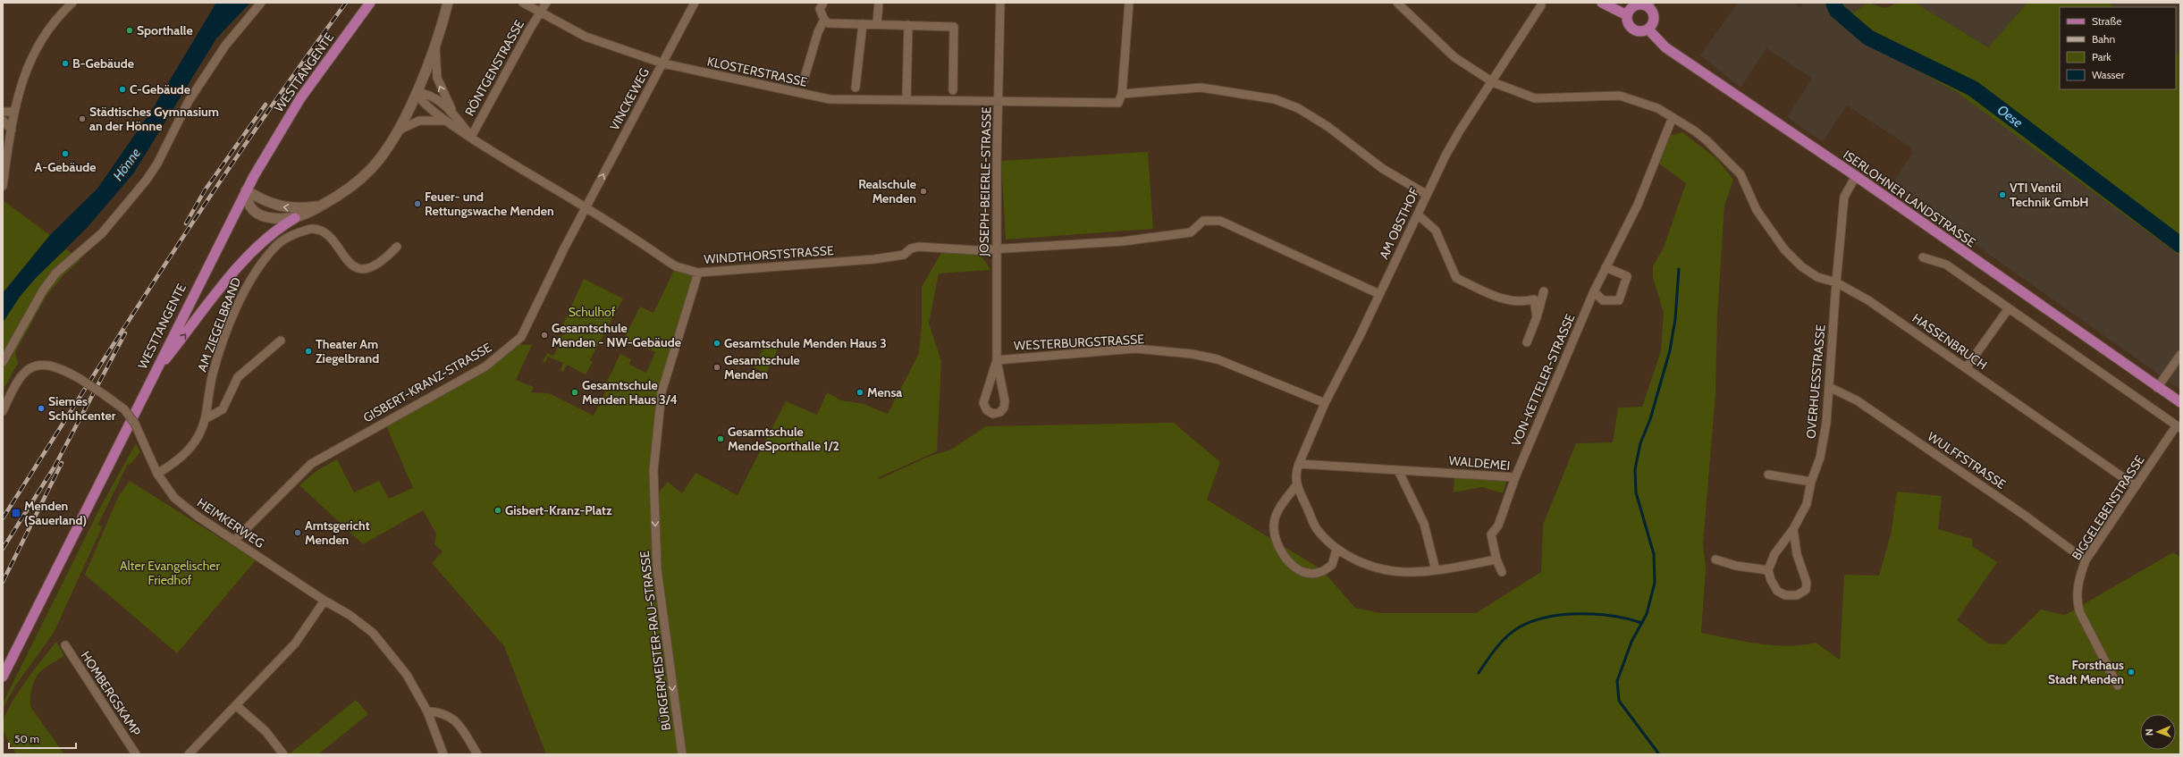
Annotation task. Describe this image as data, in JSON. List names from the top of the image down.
{
  "streets": {
    "main road": ["WESTTANGENTE", "ISERLOHNER LANDSTRASSE"],
    "street": [
      "RÖNTGENSTRASSE",
      "KLOSTERSTRASSE",
      "VINCKEWEG",
      "JOSEPH-BEIERLE-STRASSE",
      "AM OBSTHOF",
      "WINDTHORSTSTRASSE",
      "AM ZIEGELBRAND",
      "HASSENBRUCH",
      "WESTERBURGSTRASSE",
      "VON-KETTELER-STRASSE",
      "OVERHUESSTRASSE",
      "GISBERT-KRANZ-STRASSE",
      "WULFFSTRASSE",
      "WALDEMEI",
      "BIGGELEBENSTRASSE",
      "HEIMKERWEG",
      "BÜRGERMEISTER-RAU-STRASSE",
      "HOMBERGSKAMP"
    ]
  },
  "crossings": [
    ["RÖNTGENSTRASSE", "KLOSTERSTRASSE"],
    ["RÖNTGENSTRASSE", "WINDTHORSTSTRASSE"],
    ["KLOSTERSTRASSE", "VINCKEWEG"],
    ["KLOSTERSTRASSE", "JOSEPH-BEIERLE-STRASSE"],
    ["VINCKEWEG", "WINDTHORSTSTRASSE"],
    ["VINCKEWEG", "GISBERT-KRANZ-STRASSE"],
    ["JOSEPH-BEIERLE-STRASSE", "WINDTHORSTSTRASSE"],
    ["JOSEPH-BEIERLE-STRASSE", "WESTERBURGSTRASSE"],
    ["AM OBSTHOF", "WINDTHORSTSTRASSE"],
    ["AM OBSTHOF", "HASSENBRUCH"],
    ["AM OBSTHOF", "WESTERBURGSTRASSE"],
    ["AM OBSTHOF", "WALDEMEI"],
    ["WINDTHORSTSTRASSE", "GISBERT-KRANZ-STRASSE"],
    ["WINDTHORSTSTRASSE", "BÜRGERMEISTER-RAU-STRASSE"],
    ["AM ZIEGELBRAND", "HEIMKERWEG"],
    ["HASSENBRUCH", "VON-KETTELER-STRASSE"],
    ["HASSENBRUCH", "OVERHUESSTRASSE"],
    ["HASSENBRUCH", "BIGGELEBENSTRASSE"],
    ["VON-KETTELER-STRASSE", "WALDEMEI"],
    ["OVERHUESSTRASSE", "WULFFSTRASSE"],
    ["GISBERT-KRANZ-STRASSE", "HEIMKERWEG"],
    ["WULFFSTRASSE", "BIGGELEBENSTRASSE"]
  ],
  "one_way": ["VINCKEWEG", "BÜRGERMEISTER-RAU-STRASSE"],
  "water": ["Oese", "Hönne"],
  "parks": ["Schulhof", "Alter Evangelischer Friedhof"],
  "places": {
    "other": [
      "Sporthalle",
      "B-Gebäude",
      "C-Gebäude",
      "Städtisches Gymnasium an der Hönne",
      "A-Gebäude",
      "Realschule Menden",
      "VTI Ventil Technik GmbH",
      "Feuer- und Rettungswache Menden",
      "Gesamtschule Menden - NW-Gebäude",
      "Gesamtschule Menden Haus 3",
      "Theater Am Ziegelbrand",
      "Gesamtschule Menden",
      "Gesamtschule Menden Haus 3/4",
      "Mensa",
      "Siemes Schuhcenter",
      "Gesamtschule MendeSporthalle 1/2",
      "Gisbert-Kranz-Platz",
      "Amtsgericht Menden",
      "Forsthaus Stadt Menden"
    ],
    "transit": ["Menden (Sauerland)"]
  },
  "legend": [
    "Straße",
    "Bahn",
    "Park",
    "Wasser"
  ],
  "scale_bar": "50 m",
  "north": "left"
}
